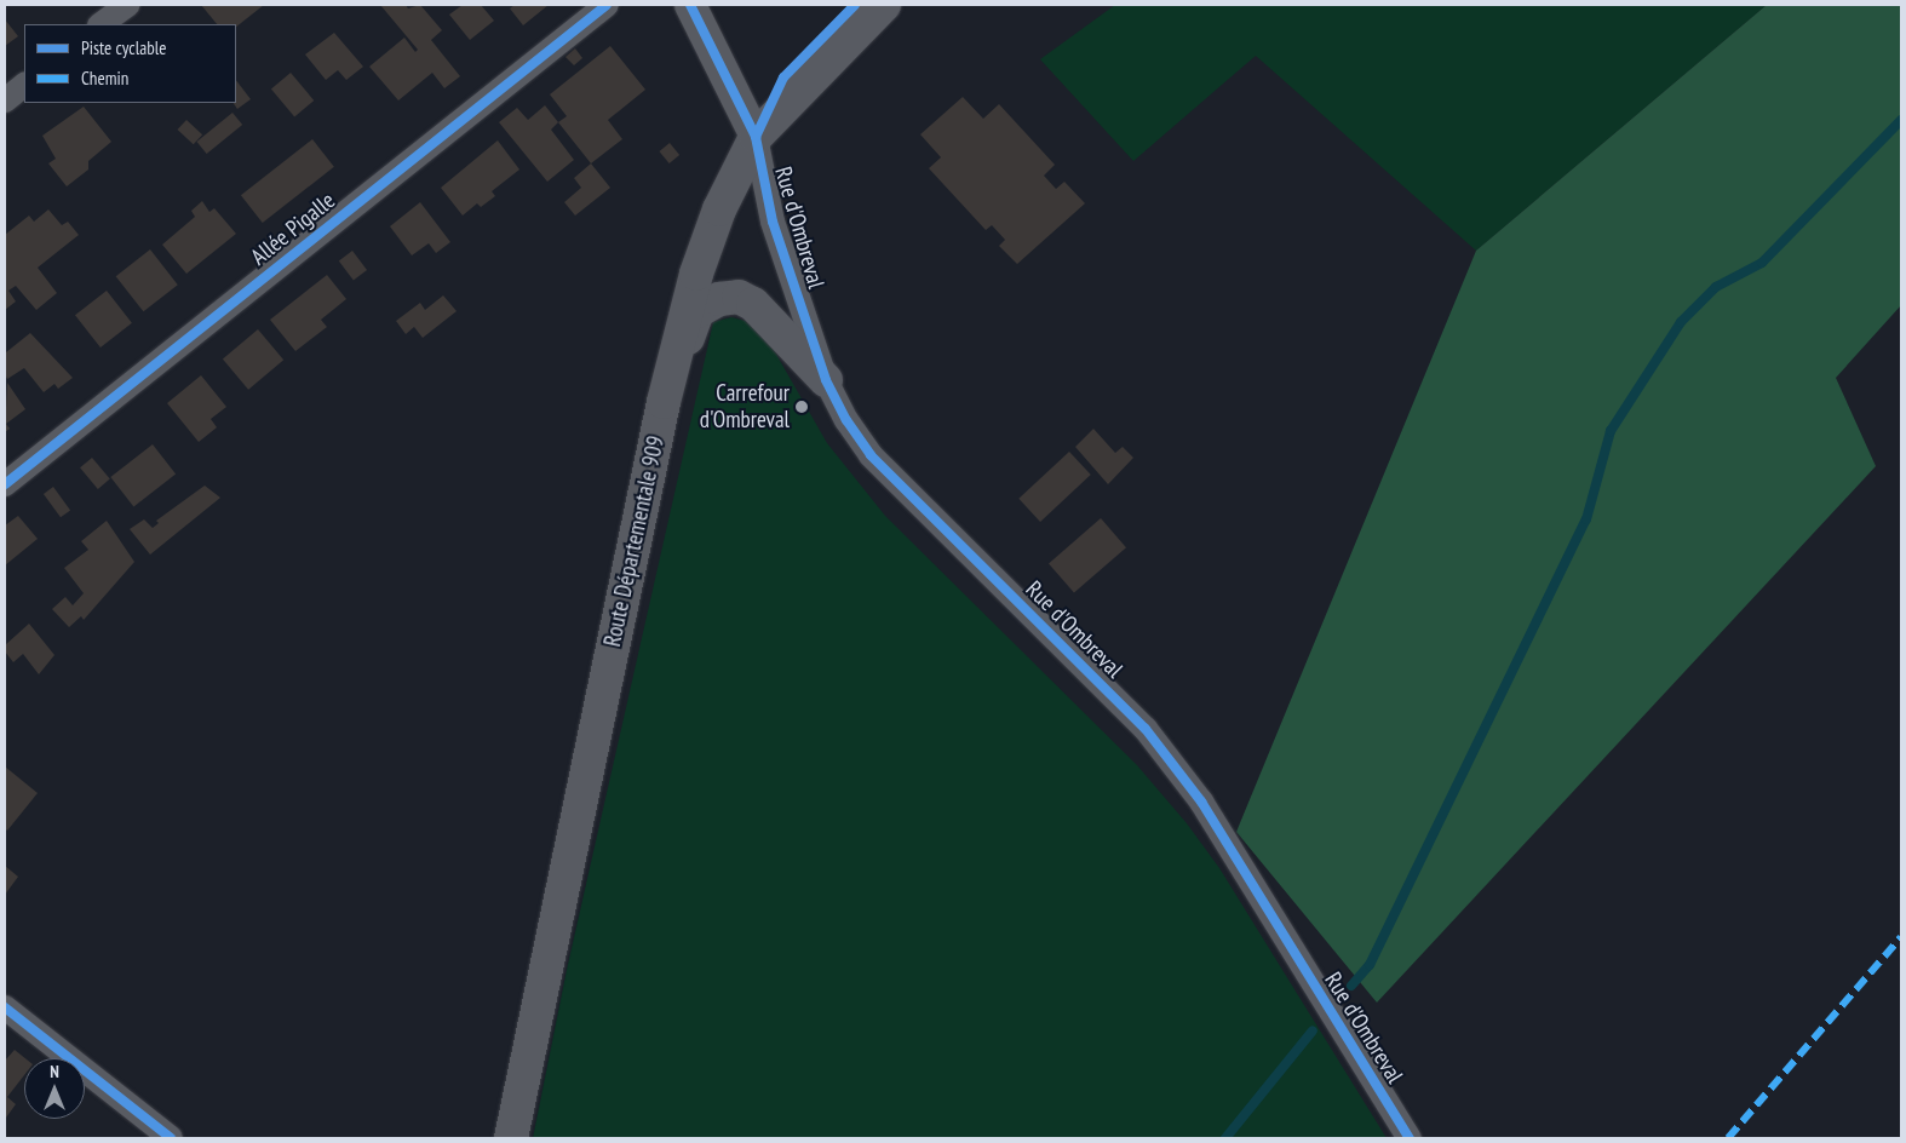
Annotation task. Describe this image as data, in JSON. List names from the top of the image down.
{
  "streets": {
    "main road": ["Route Départementale 909"],
    "street": ["Rue d'Ombreval", "Allée Pigalle"]
  },
  "crossings": [
    ["Rue d'Ombreval", "Route Départementale 909"]
  ],
  "places": ["Carrefour d'Ombreval"],
  "legend": ["Piste cyclable", "Chemin"],
  "north": "top"
}
